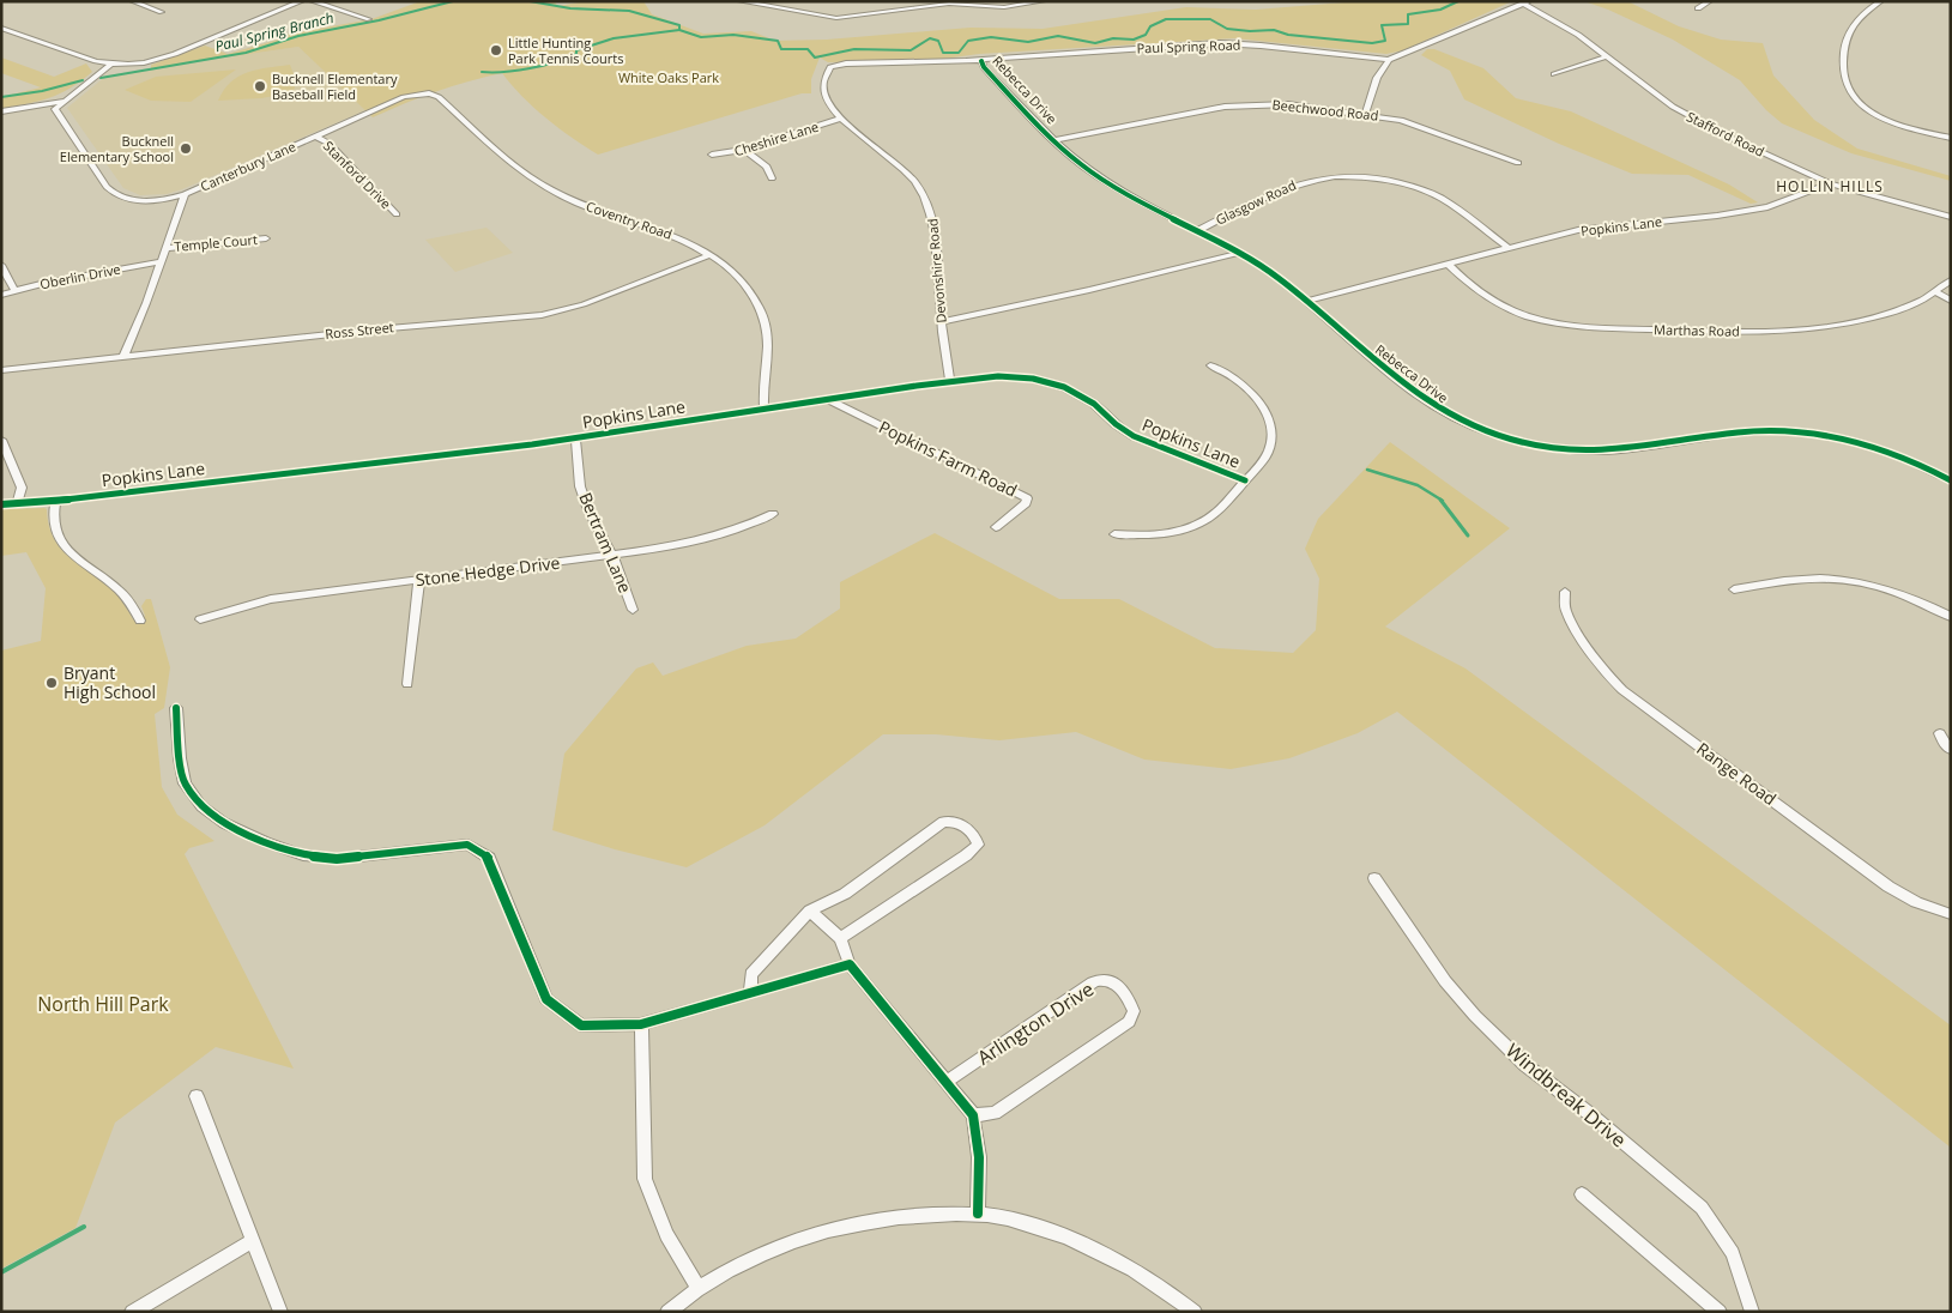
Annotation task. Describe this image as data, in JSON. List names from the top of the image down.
{
  "streets": {
    "street": [
      "Paul Spring Road",
      "Rebecca Drive",
      "Beechwood Road",
      "Stafford Road",
      "Cheshire Lane",
      "Canterbury Lane",
      "Stanford Drive",
      "Glasgow Road",
      "Coventry Road",
      "Popkins Lane",
      "Temple Court",
      "Devonshire Road",
      "Oberlin Drive",
      "Ross Street",
      "Marthas Road",
      "Popkins Farm Road",
      "Bertram Lane",
      "Stone Hedge Drive",
      "Range Road",
      "Arlington Drive",
      "Windbreak Drive"
    ]
  },
  "crossings": [
    ["Paul Spring Road", "Rebecca Drive"],
    ["Paul Spring Road", "Stafford Road"],
    ["Paul Spring Road", "Devonshire Road"],
    ["Rebecca Drive", "Beechwood Road"],
    ["Rebecca Drive", "Glasgow Road"],
    ["Rebecca Drive", "Popkins Lane"],
    ["Stafford Road", "Popkins Lane"],
    ["Cheshire Lane", "Devonshire Road"],
    ["Canterbury Lane", "Stanford Drive"],
    ["Canterbury Lane", "Coventry Road"],
    ["Canterbury Lane", "Temple Court"],
    ["Canterbury Lane", "Oberlin Drive"],
    ["Canterbury Lane", "Ross Street"],
    ["Glasgow Road", "Popkins Lane"],
    ["Coventry Road", "Popkins Lane"],
    ["Coventry Road", "Ross Street"],
    ["Popkins Lane", "Devonshire Road"],
    ["Popkins Lane", "Marthas Road"],
    ["Popkins Lane", "Popkins Farm Road"],
    ["Popkins Lane", "Bertram Lane"],
    ["Bertram Lane", "Stone Hedge Drive"]
  ],
  "districts": ["HOLLIN HILLS"],
  "water": ["Paul Spring Branch"],
  "parks": ["White Oaks Park", "North Hill Park"],
  "places": [
    "Little Hunting Park Tennis Courts",
    "Bucknell Elementary Baseball Field",
    "Bucknell Elementary School",
    "Bryant High School"
  ]
}
